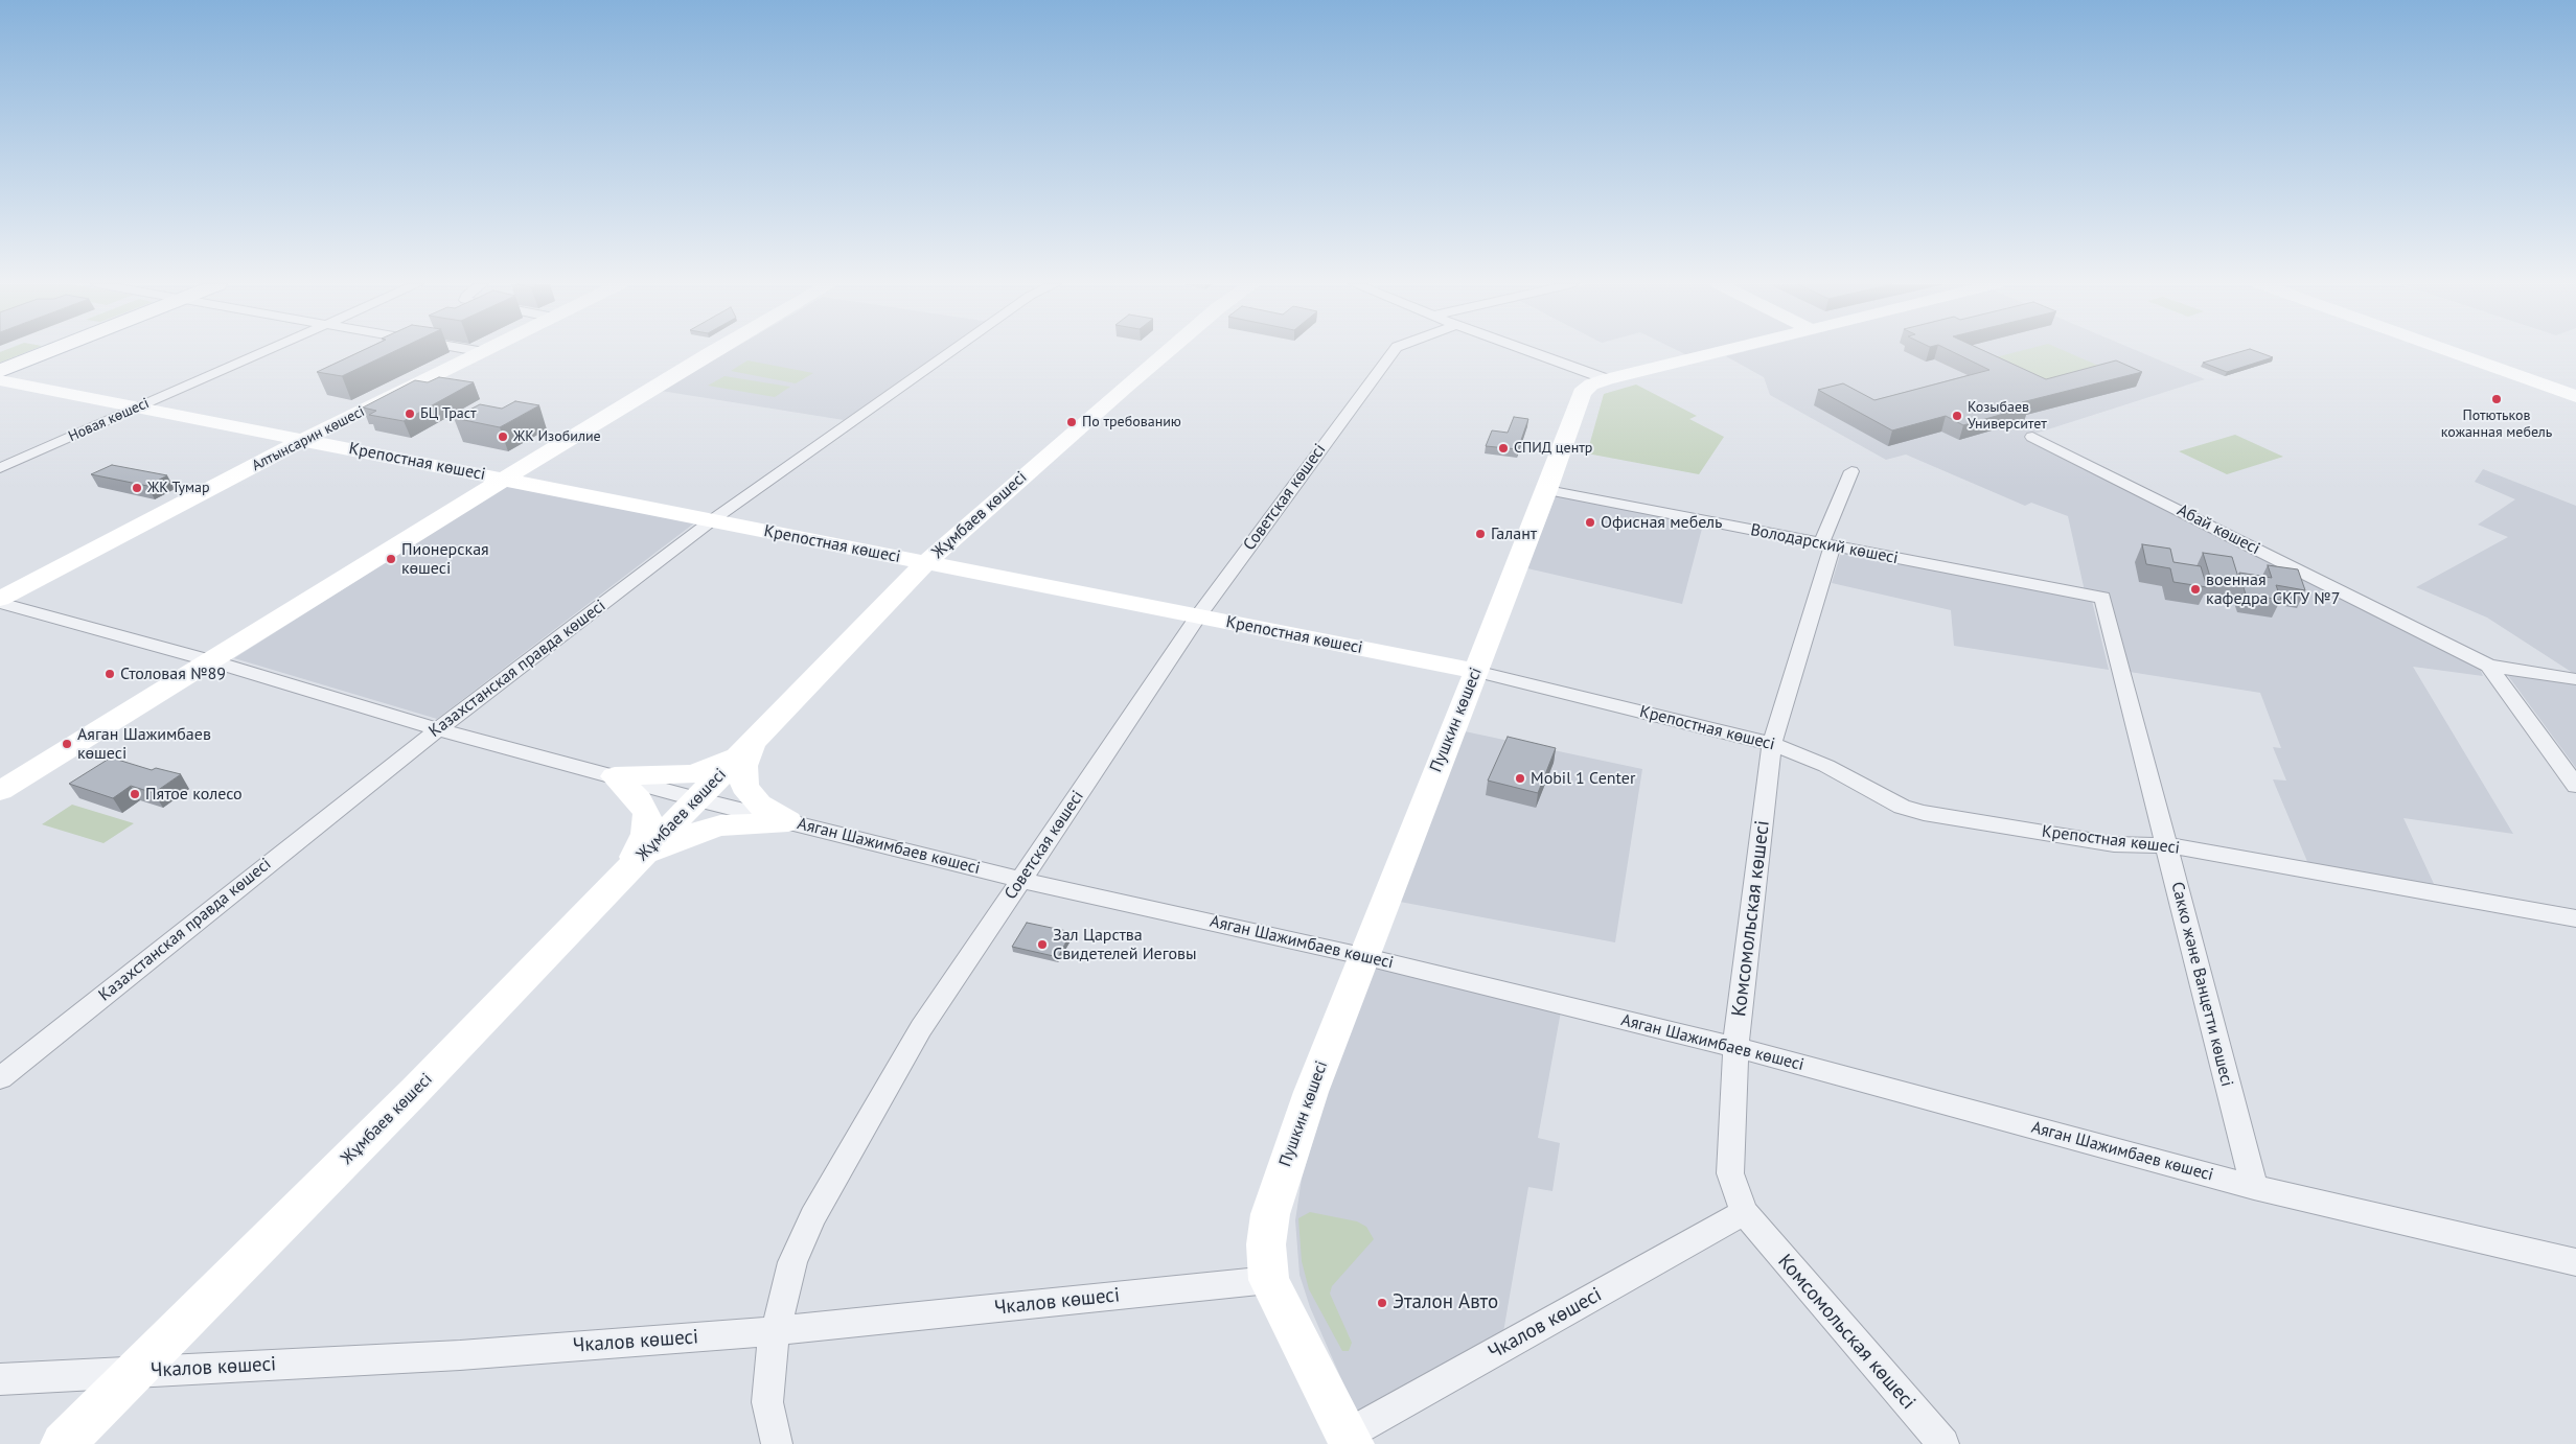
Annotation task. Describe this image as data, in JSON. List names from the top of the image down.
{
  "streets": {
    "street": [
      "Новая көшесі",
      "Алтынсарин көшесі",
      "Крепостная көшесі",
      "Советская көшесі",
      "Жұмбаев көшесі",
      "Абай көшесі",
      "Володарский көшесі",
      "Казахстанская правда көшесі",
      "Пушкин көшесі",
      "Аяган Шажимбаев көшесі",
      "Комсомольская көшесі",
      "Сакко және Ванцетти көшесі",
      "Чкалов көшесі"
    ]
  },
  "crossings": [
    ["Новая көшесі", "Крепостная көшесі"],
    ["Алтынсарин көшесі", "Крепостная көшесі"],
    ["Алтынсарин көшесі", "Аяган Шажимбаев көшесі"],
    ["Крепостная көшесі", "Советская көшесі"],
    ["Крепостная көшесі", "Жұмбаев көшесі"],
    ["Крепостная көшесі", "Казахстанская правда көшесі"],
    ["Крепостная көшесі", "Пушкин көшесі"],
    ["Крепостная көшесі", "Комсомольская көшесі"],
    ["Крепостная көшесі", "Сакко және Ванцетти көшесі"],
    ["Советская көшесі", "Аяган Шажимбаев көшесі"],
    ["Советская көшесі", "Чкалов көшесі"],
    ["Жұмбаев көшесі", "Аяган Шажимбаев көшесі"],
    ["Жұмбаев көшесі", "Чкалов көшесі"],
    ["Володарский көшесі", "Пушкин көшесі"],
    ["Володарский көшесі", "Комсомольская көшесі"],
    ["Володарский көшесі", "Сакко және Ванцетти көшесі"],
    ["Казахстанская правда көшесі", "Аяган Шажимбаев көшесі"],
    ["Пушкин көшесі", "Аяган Шажимбаев көшесі"],
    ["Пушкин көшесі", "Чкалов көшесі"],
    ["Аяган Шажимбаев көшесі", "Комсомольская көшесі"],
    ["Аяган Шажимбаев көшесі", "Сакко және Ванцетти көшесі"],
    ["Комсомольская көшесі", "Чкалов көшесі"]
  ],
  "places": [
    "Потютьков кожанная мебель",
    "БЦ Траст",
    "Козыбаев Университет",
    "По требованию",
    "ЖК Изобилие",
    "СПИД центр",
    "ЖК Тумар",
    "Офисная мебель",
    "Галант",
    "Пионерская көшесі",
    "военная кафедра СКГУ №7",
    "Столовая №89",
    "Аяган Шажимбаев көшесі",
    "Mobil 1 Center",
    "Пятое колесо",
    "Зал Царства Свидетелей Иеговы",
    "Эталон Авто"
  ]
}
